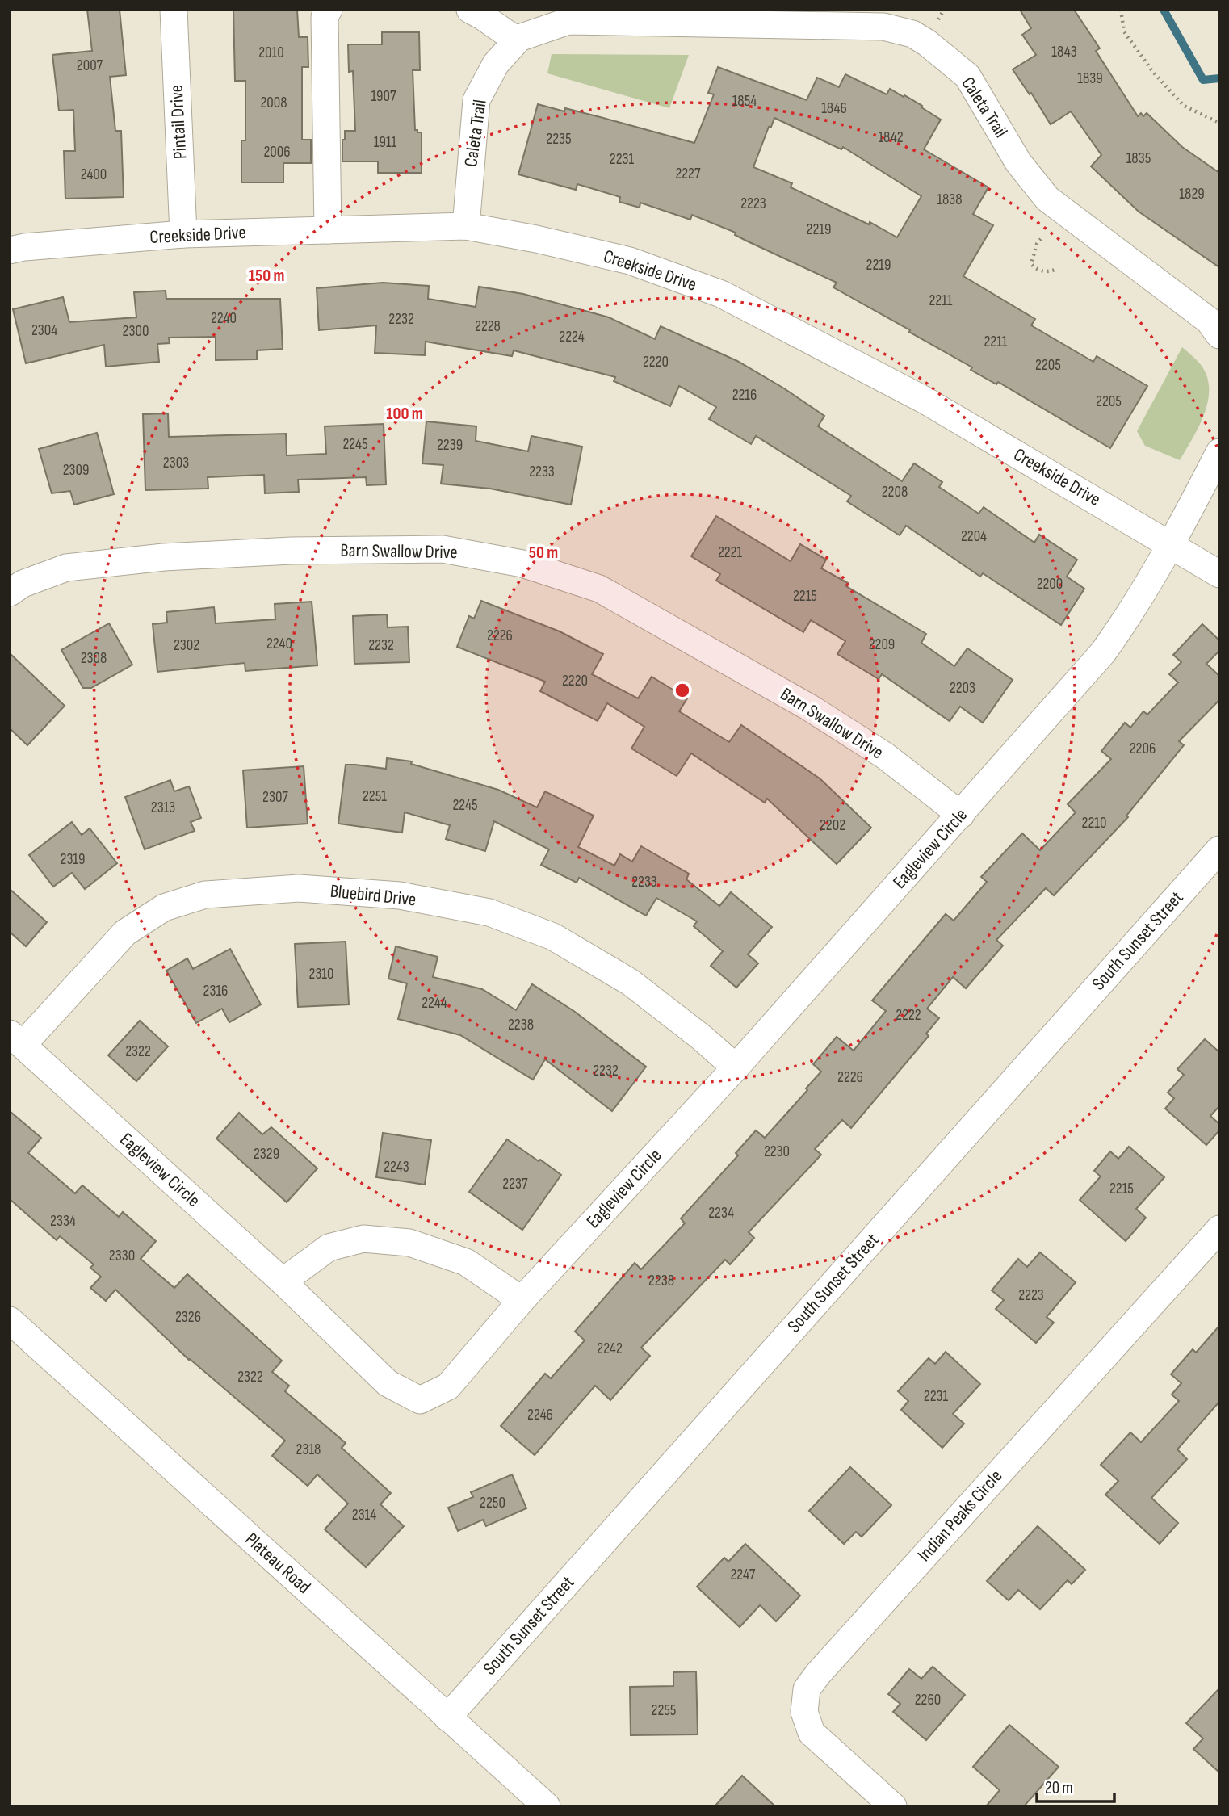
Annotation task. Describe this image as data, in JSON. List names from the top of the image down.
{
  "streets": {
    "street": [
      "Caleta Trail",
      "Pintail Drive",
      "Creekside Drive",
      "Barn Swallow Drive",
      "Eagleview Circle",
      "Bluebird Drive",
      "South Sunset Street",
      "Indian Peaks Circle",
      "Plateau Road"
    ]
  },
  "crossings": [
    ["Caleta Trail", "Creekside Drive"],
    ["Pintail Drive", "Creekside Drive"],
    ["Creekside Drive", "Eagleview Circle"],
    ["Barn Swallow Drive", "Eagleview Circle"],
    ["Eagleview Circle", "Bluebird Drive"],
    ["South Sunset Street", "Plateau Road"]
  ],
  "house_numbers": [
    "1843",
    "2010",
    "2007",
    "1839",
    "1907",
    "1854",
    "2008",
    "1846",
    "1842",
    "2235",
    "1911",
    "2006",
    "1835",
    "2231",
    "2227",
    "2400",
    "1829",
    "1838",
    "2223",
    "2219",
    "2219",
    "2211",
    "2240",
    "2232",
    "2228",
    "2304",
    "2300",
    "2224",
    "2211",
    "2220",
    "2205",
    "2216",
    "2205",
    "2245",
    "2239",
    "2303",
    "2309",
    "2233",
    "2208",
    "2204",
    "2221",
    "2200",
    "2215",
    "2226",
    "2240",
    "2209",
    "2302",
    "2232",
    "2308",
    "2220",
    "2203",
    "2206",
    "2251",
    "2307",
    "2245",
    "2313",
    "2210",
    "2202",
    "2319",
    "2233",
    "2310",
    "2316",
    "2244",
    "2222",
    "2238",
    "2322",
    "2232",
    "2226",
    "2230",
    "2329",
    "2243",
    "2237",
    "2215",
    "2234",
    "2334",
    "2330",
    "2238",
    "2223",
    "2326",
    "2242",
    "2322",
    "2231",
    "2246",
    "2318",
    "2250",
    "2314",
    "2247",
    "2260",
    "2255"
  ],
  "scale_bar": "20 m",
  "rings": ["150 m", "100 m", "50 m"]
}
